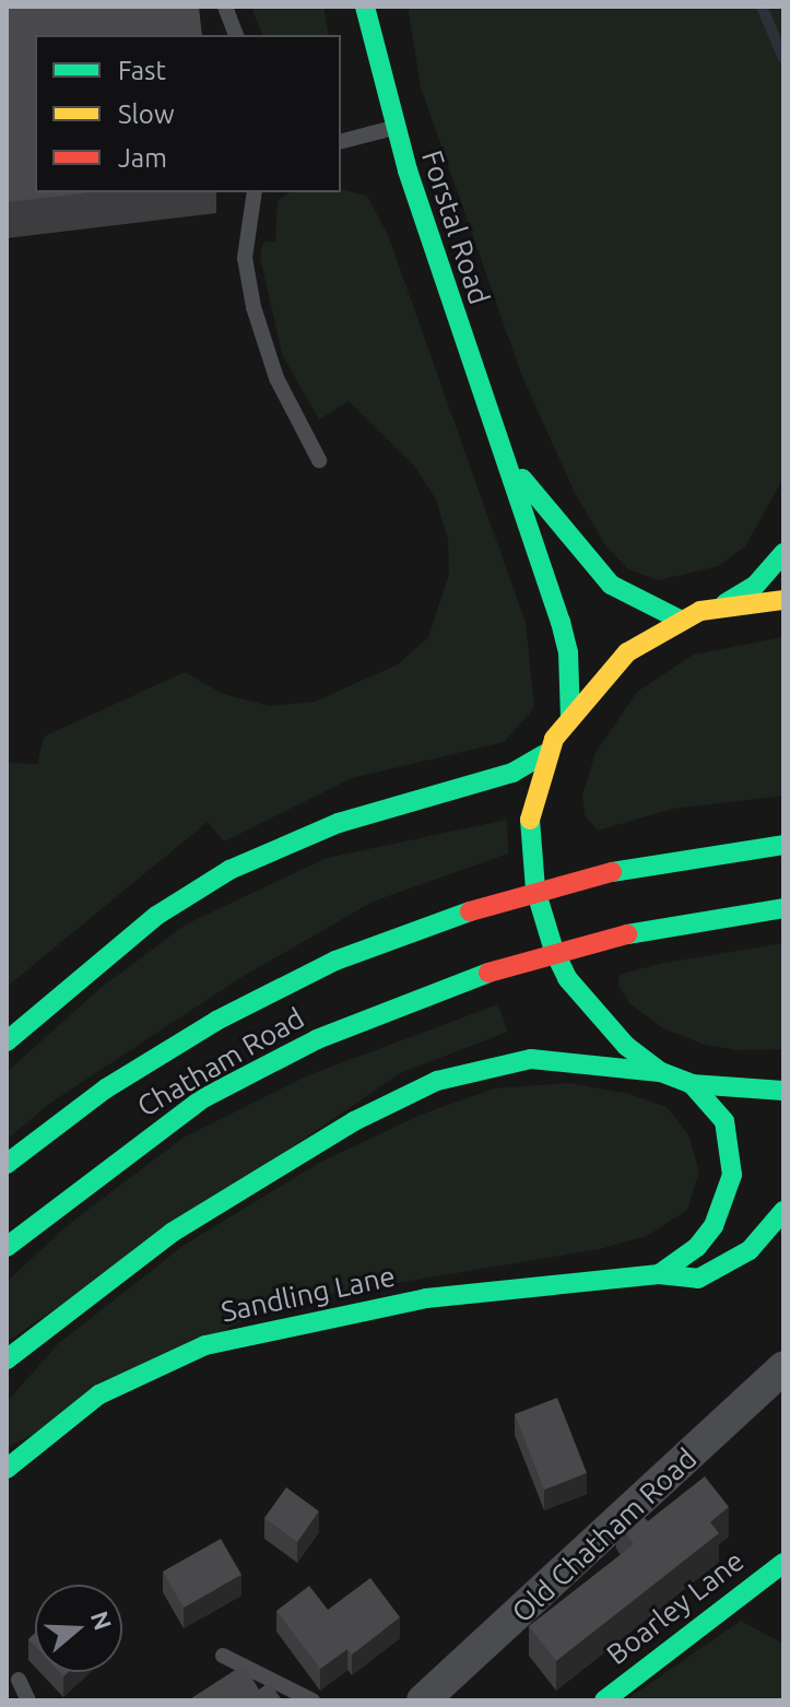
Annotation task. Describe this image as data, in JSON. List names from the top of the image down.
{
  "streets": {
    "main road": [
      "Forstal Road",
      "Chatham Road",
      "Sandling Lane",
      "Boarley Lane"
    ],
    "street": ["Old Chatham Road"]
  },
  "legend": ["Fast", "Slow", "Jam"],
  "north": "right"
}
